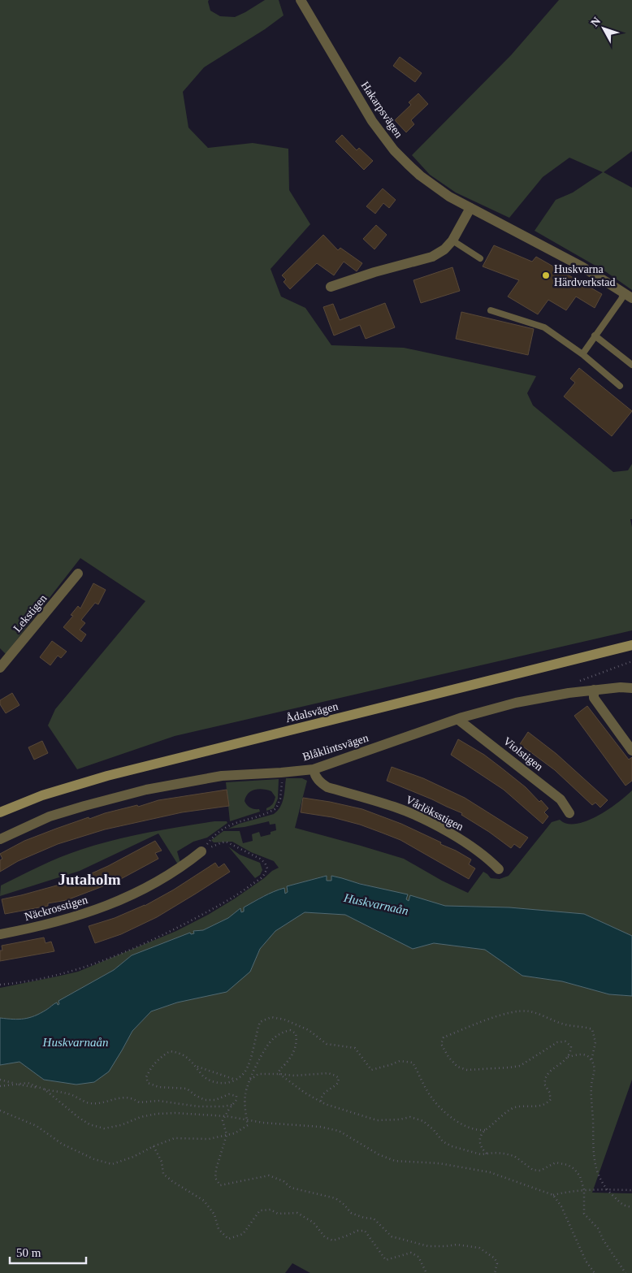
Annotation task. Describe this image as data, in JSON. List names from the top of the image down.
{
  "streets": {
    "main road": ["Ådalsvägen"],
    "street": [
      "Hakarpsvägen",
      "Lekstigen",
      "Blåklintsvägen",
      "Violstigen",
      "Vårlöksstigen",
      "Näckrosstigen"
    ]
  },
  "crossings": [
    ["Blåklintsvägen", "Violstigen"],
    ["Blåklintsvägen", "Vårlöksstigen"]
  ],
  "districts": ["Jutaholm"],
  "water": ["Huskvarnaån"],
  "places": ["Huskvarna Härdverkstad"],
  "scale_bar": "50 m",
  "north": "top left"
}
